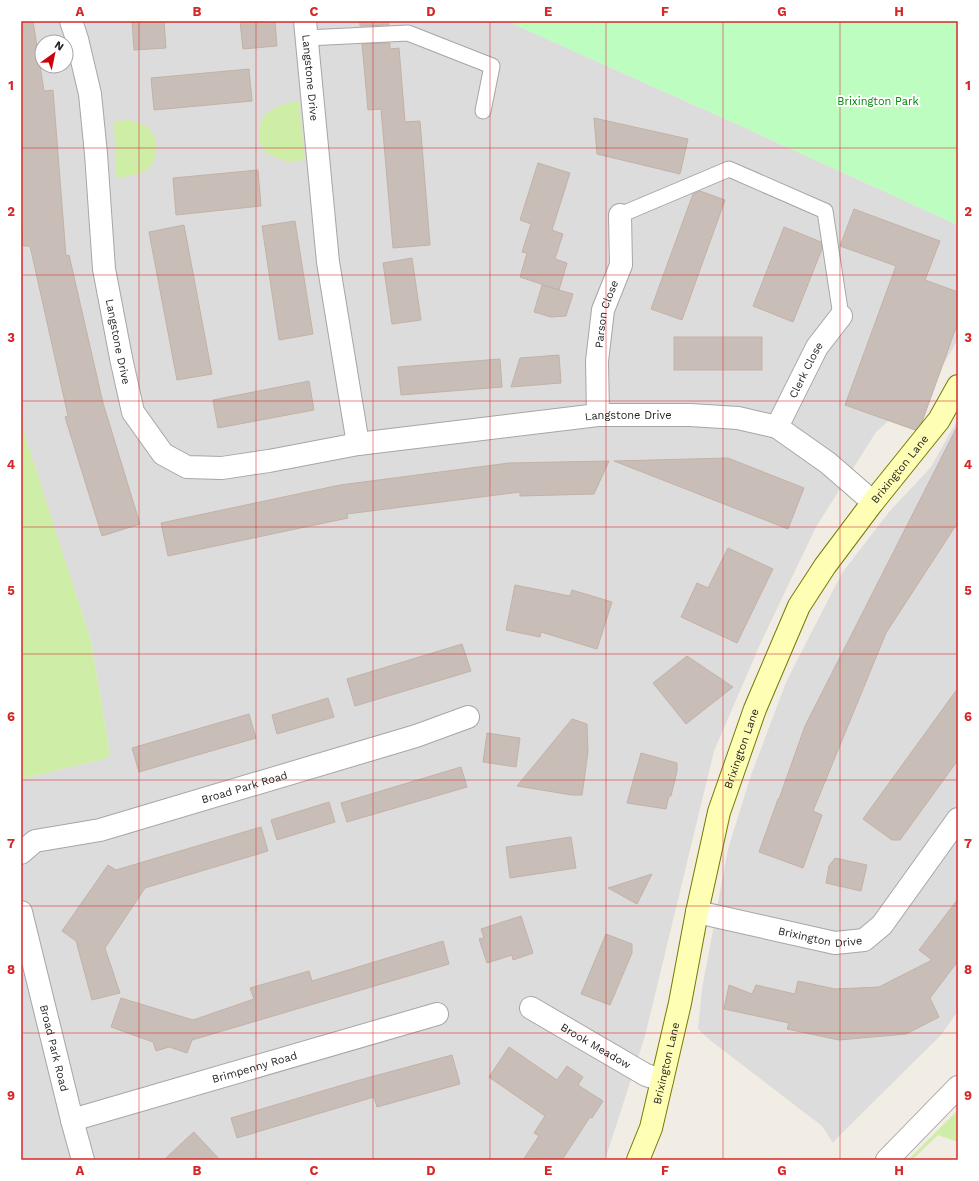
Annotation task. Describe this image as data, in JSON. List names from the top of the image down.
{
  "streets": {
    "street": [
      "Langstone Drive",
      "Parson Close",
      "Clerk Close",
      "Brixington Lane",
      "Broad Park Road",
      "Brixington Drive",
      "Brook Meadow",
      "Brimpenny Road"
    ]
  },
  "crossings": [
    ["Langstone Drive", "Parson Close"],
    ["Langstone Drive", "Clerk Close"],
    ["Langstone Drive", "Brixington Lane"],
    ["Brixington Lane", "Brixington Drive"],
    ["Brixington Lane", "Brook Meadow"],
    ["Broad Park Road", "Brimpenny Road"]
  ],
  "parks": ["Brixington Park"],
  "north": "top right",
  "grid": {
    "columns": [
      "A",
      "B",
      "C",
      "D",
      "E",
      "F",
      "G",
      "H"
    ],
    "rows": [
      "1",
      "2",
      "3",
      "4",
      "5",
      "6",
      "7",
      "8",
      "9"
    ]
  }
}
